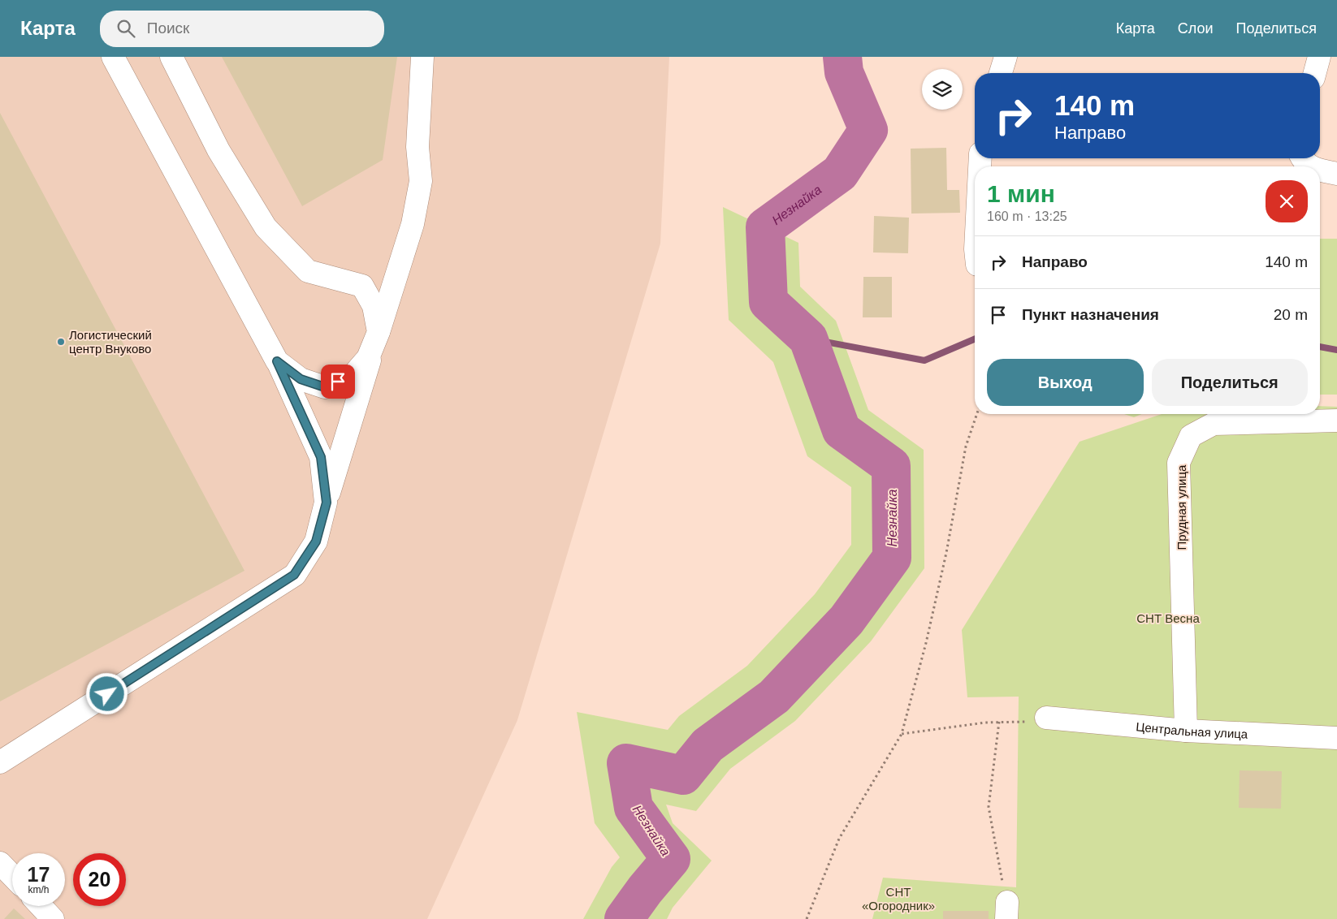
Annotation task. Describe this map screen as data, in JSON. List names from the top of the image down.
{
  "streets": {
    "street": ["Прудная улица", "Центральная улица"]
  },
  "crossings": [
    ["Прудная улица", "Центральная улица"]
  ],
  "water": ["Незнайка"],
  "parks": ["СНТ Весна", "СНТ «Огородник»"],
  "places": ["Логистический центр Внуково"],
  "page": {
    "header": "Карта",
    "search": "Поиск",
    "nav": ["Карта", "Слои", "Поделиться"],
    "turn": ["140 m", "Направо"],
    "heading": ["1 мин", "160 m · 13:25"],
    "list": [
      {
        "name": "Направо",
        "value": "140 m"
      },
      {
        "name": "Пункт назначения",
        "value": "20 m"
      }
    ],
    "buttons": ["Выход", "Поделиться"],
    "speed": "17 km/h",
    "limit": "20"
  }
}
